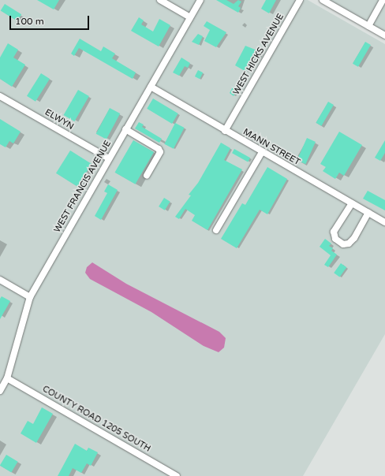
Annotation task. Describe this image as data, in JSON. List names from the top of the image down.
{
  "streets": {
    "street": [
      "WEST HICKS AVENUE",
      "ELWYN",
      "MANN STREET",
      "WEST FRANCIS AVENUE",
      "COUNTY ROAD 1205 SOUTH"
    ]
  },
  "crossings": [
    ["WEST HICKS AVENUE", "MANN STREET"],
    ["ELWYN", "WEST FRANCIS AVENUE"],
    ["MANN STREET", "WEST FRANCIS AVENUE"],
    ["WEST FRANCIS AVENUE", "COUNTY ROAD 1205 SOUTH"]
  ],
  "scale_bar": "100 m"
}
